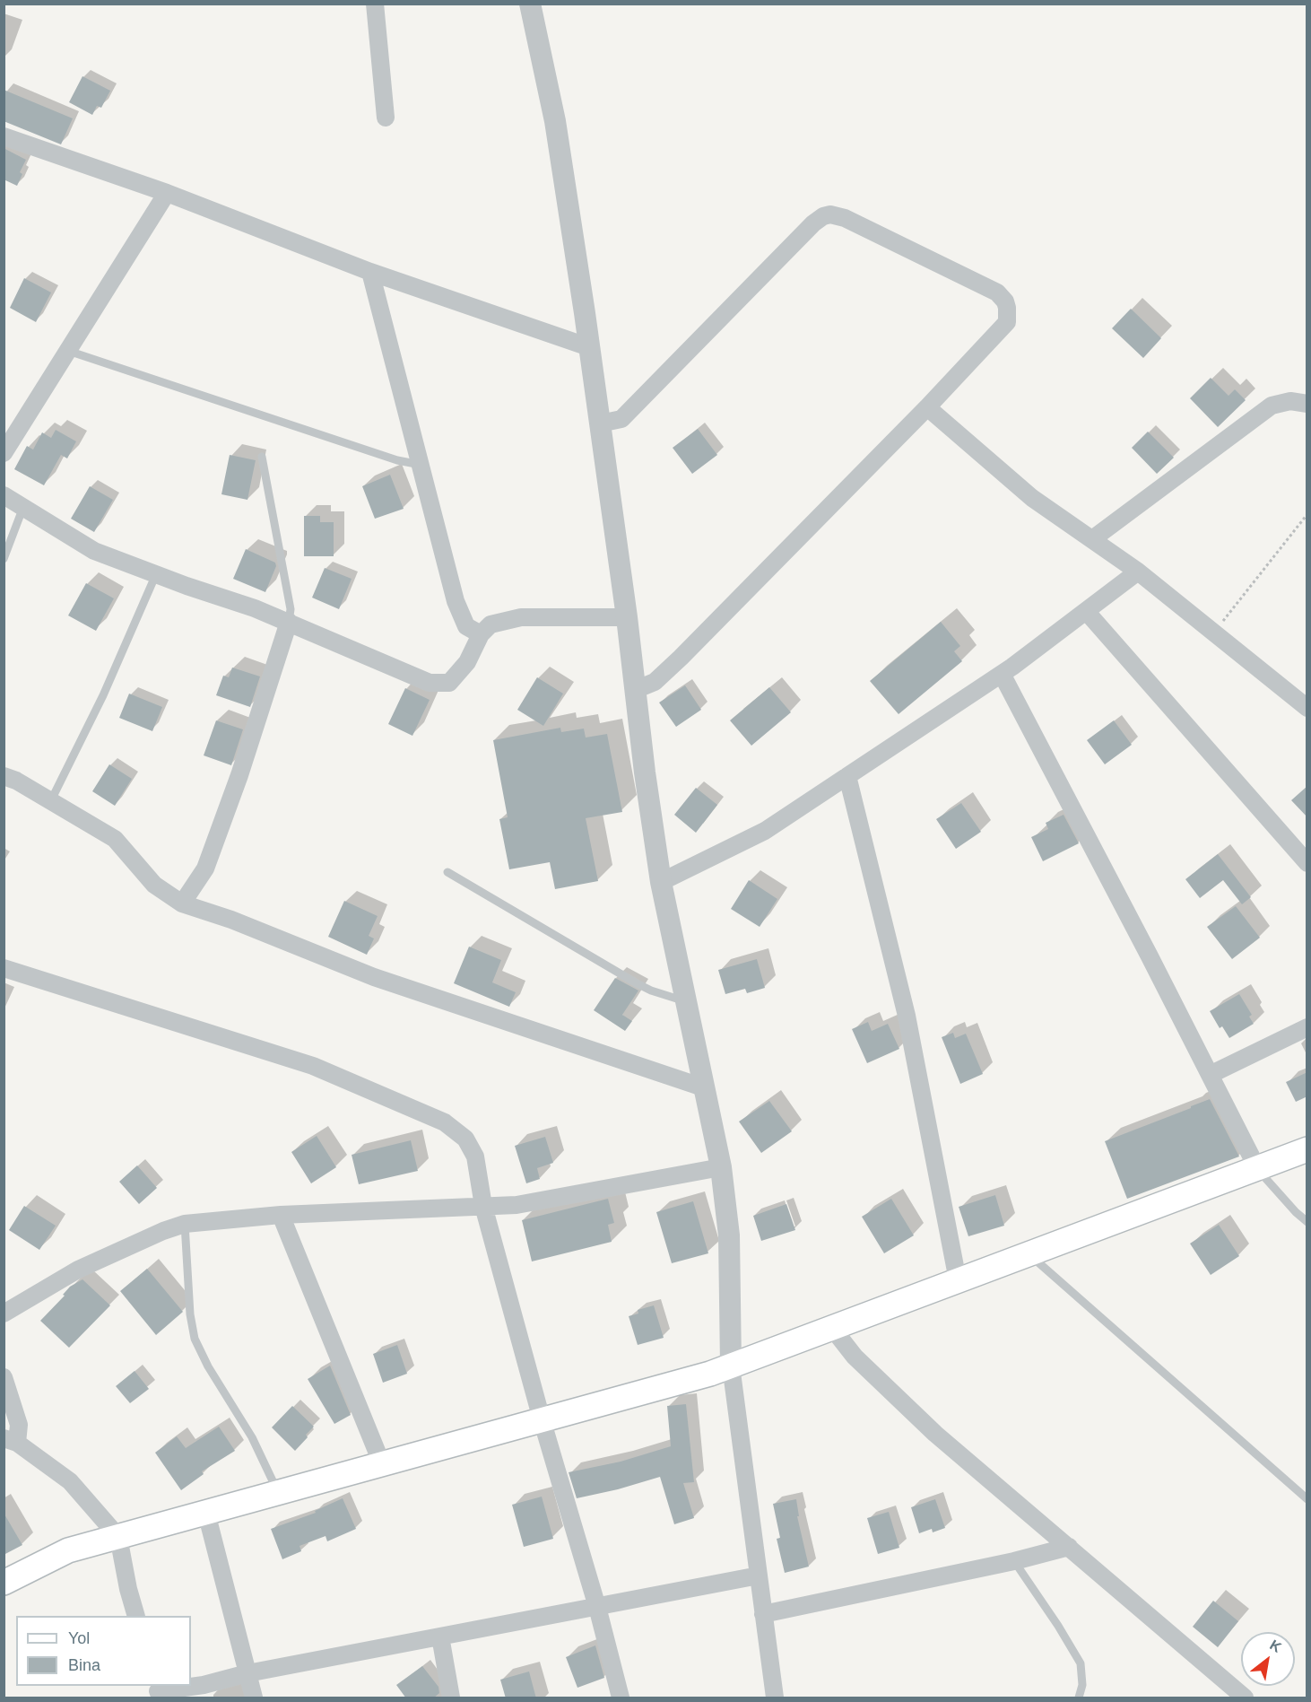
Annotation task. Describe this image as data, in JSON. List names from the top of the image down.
{
  "legend": ["Yol", "Bina"],
  "north": "top right"
}
